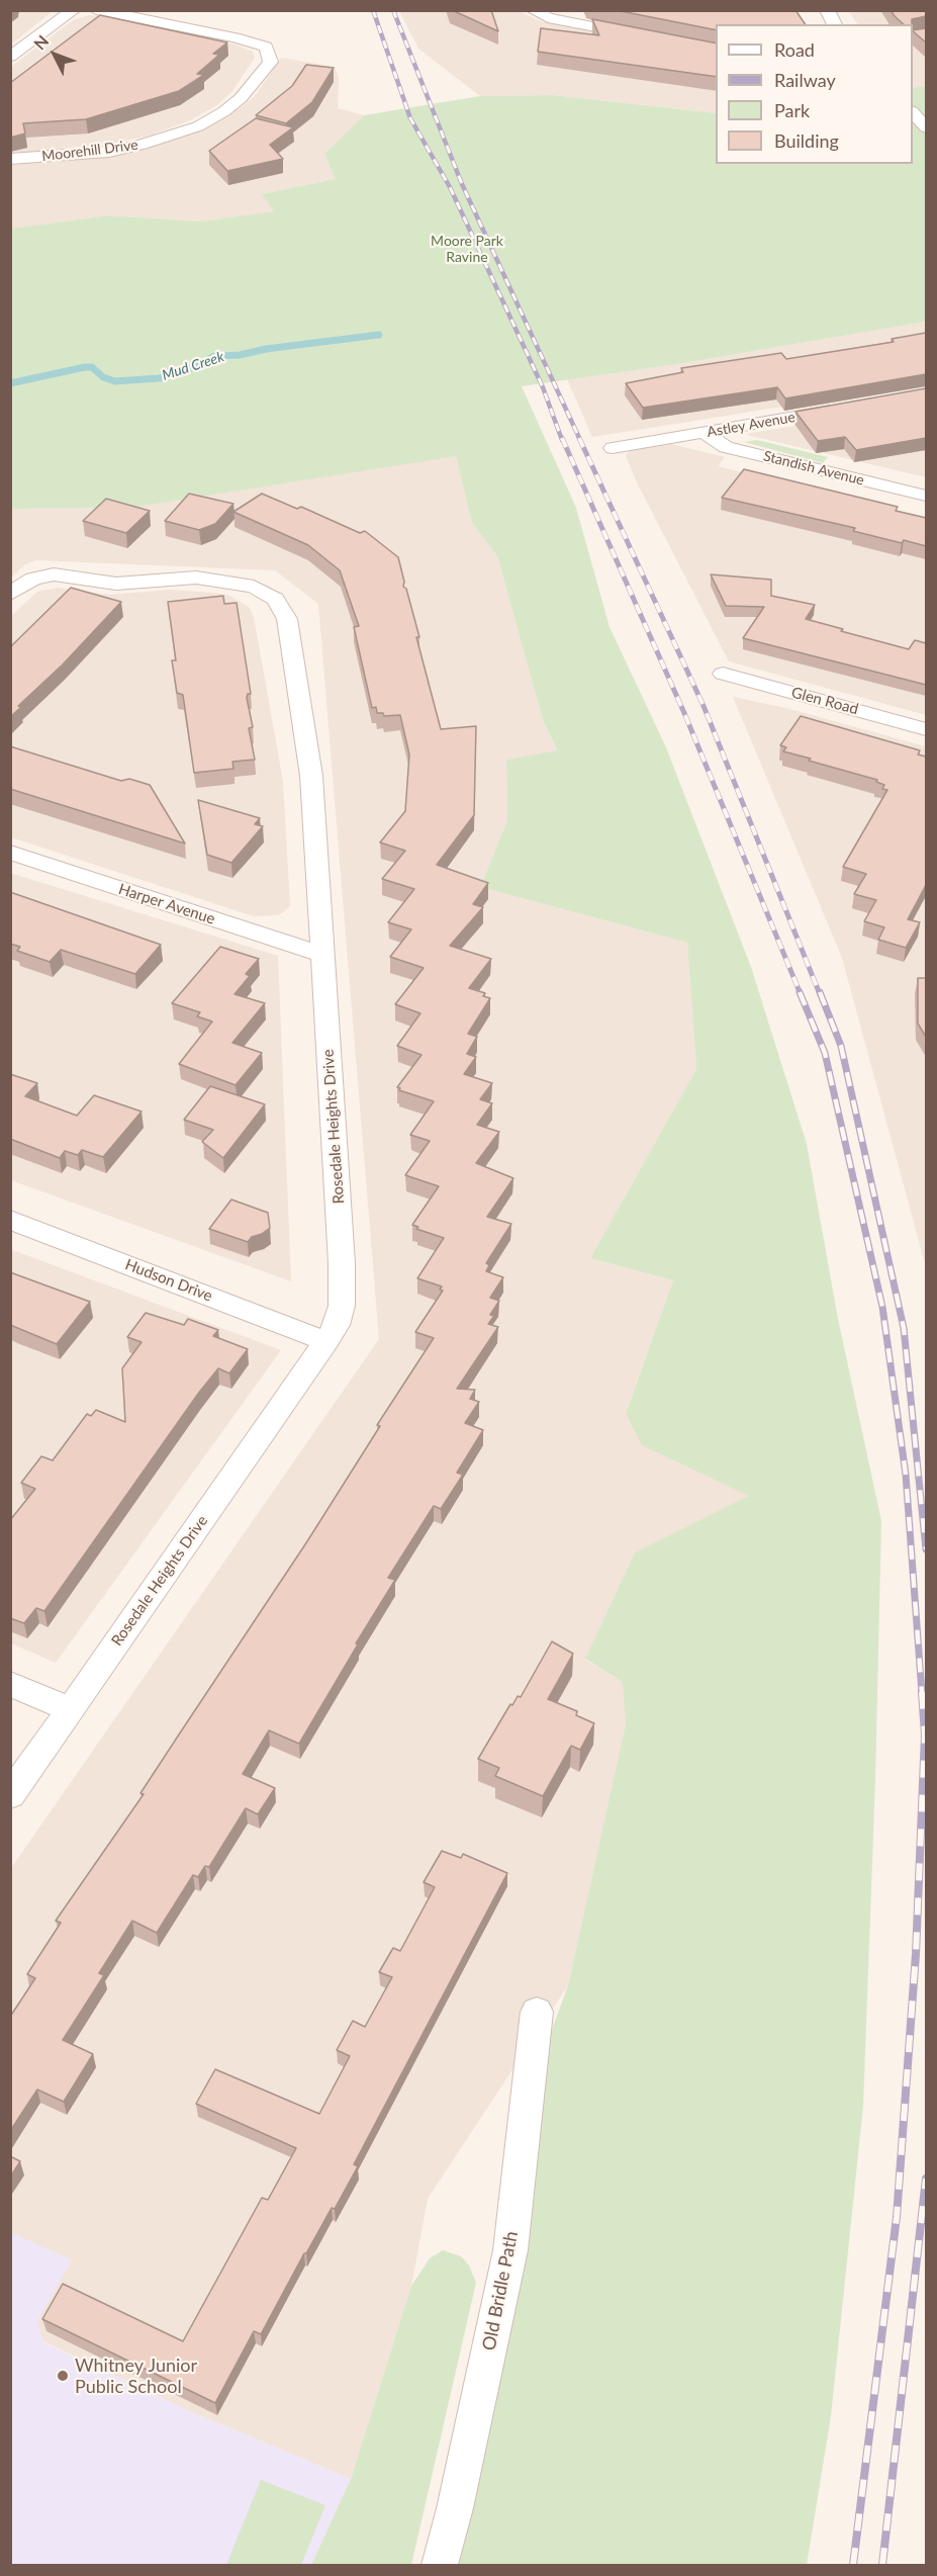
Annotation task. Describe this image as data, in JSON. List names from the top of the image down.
{
  "streets": {
    "street": [
      "Moorehill Drive",
      "Astley Avenue",
      "Standish Avenue",
      "Glen Road",
      "Harper Avenue",
      "Rosedale Heights Drive",
      "Hudson Drive",
      "Old Bridle Path"
    ]
  },
  "crossings": [
    ["Astley Avenue", "Standish Avenue"],
    ["Harper Avenue", "Rosedale Heights Drive"],
    ["Rosedale Heights Drive", "Hudson Drive"]
  ],
  "water": ["Mud Creek"],
  "parks": ["Moore Park Ravine"],
  "places": ["Whitney Junior Public School"],
  "legend": [
    "Road",
    "Railway",
    "Park",
    "Building"
  ],
  "north": "top left"
}
